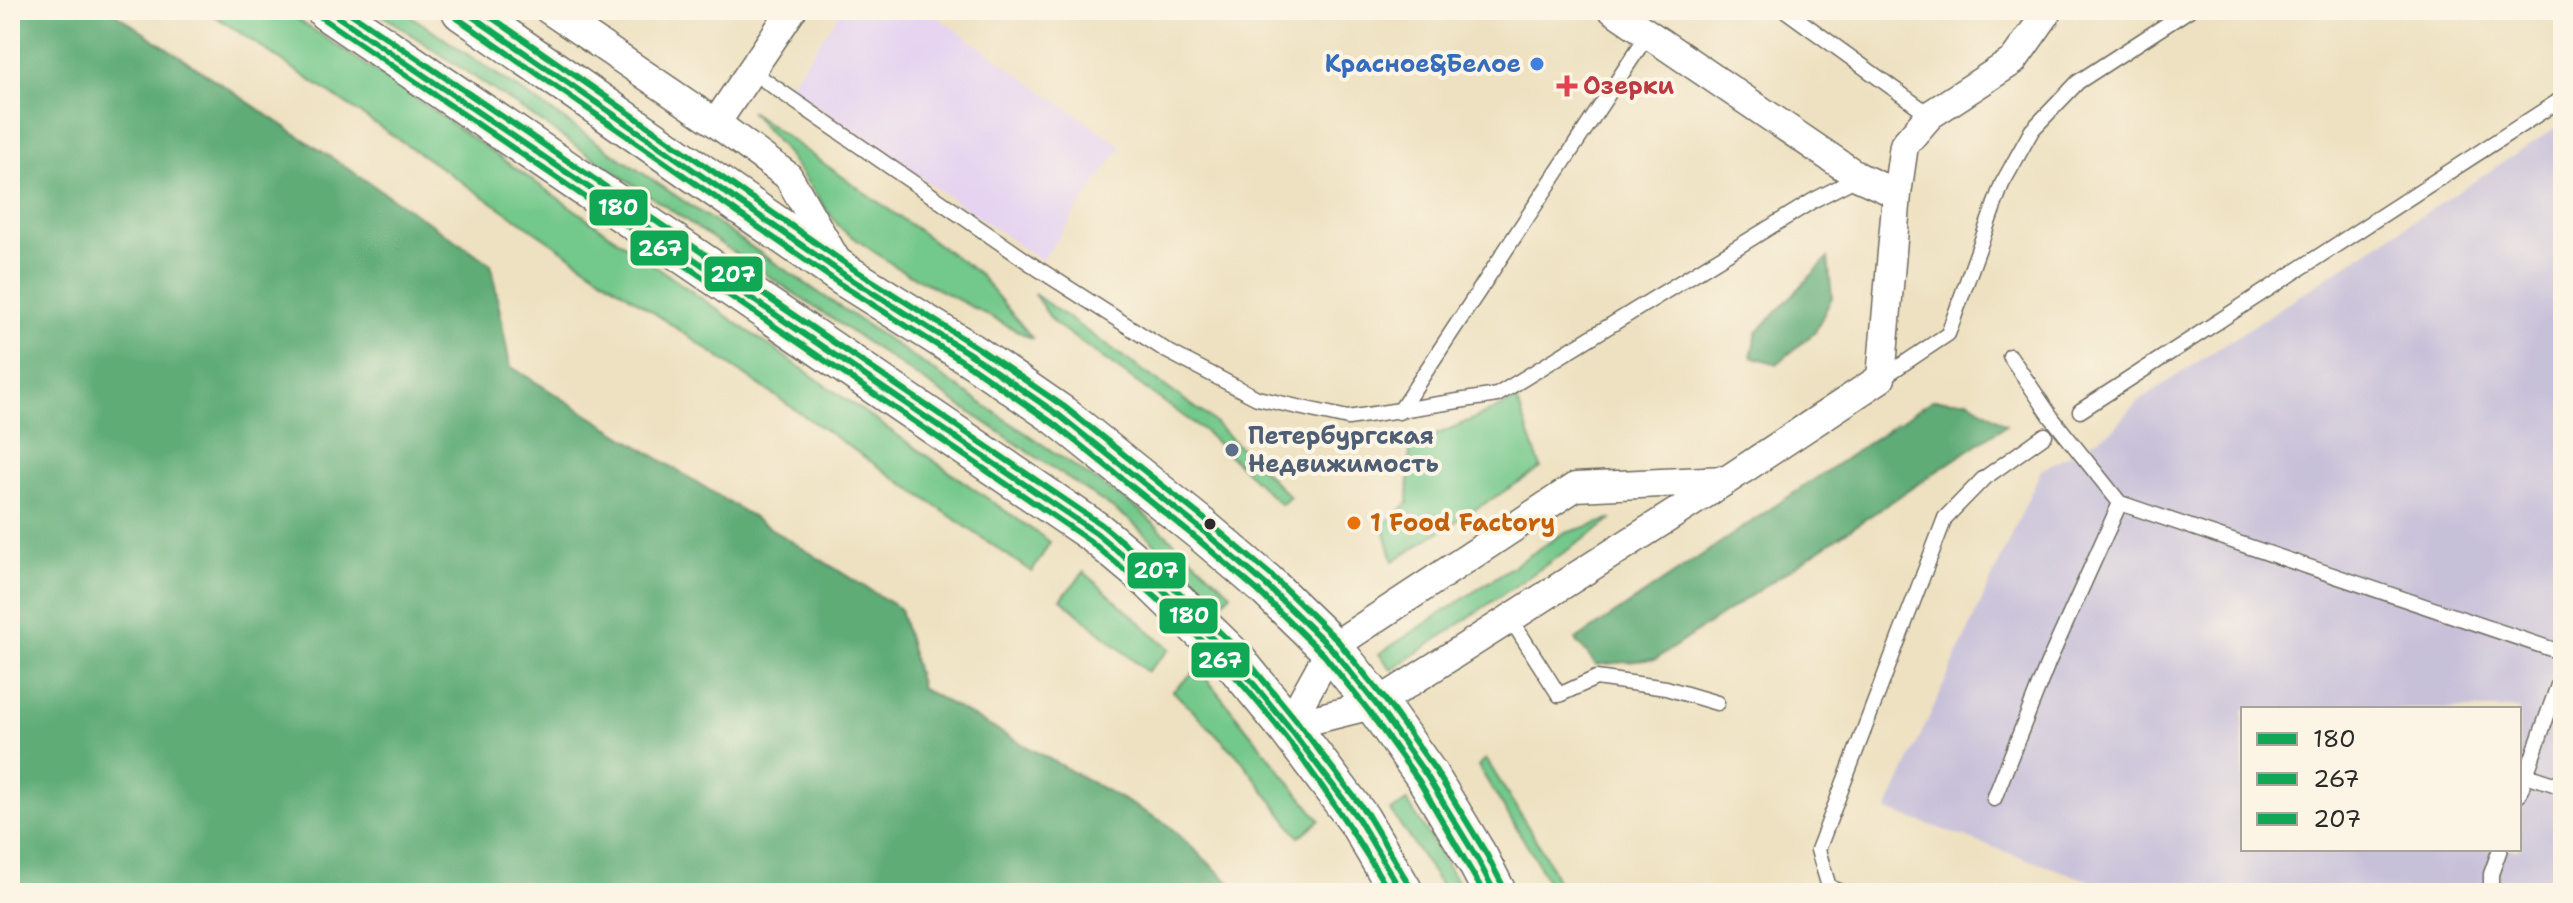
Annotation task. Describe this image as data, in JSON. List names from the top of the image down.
{
  "places": {
    "other": ["Красное&Белое", "Петербургская Недвижимость", "1 Food Factory"],
    "health": ["Озерки"]
  },
  "lines": ["transit line 180", "transit line 207", "transit line 267"],
  "legend": ["180", "267", "207"]
}
